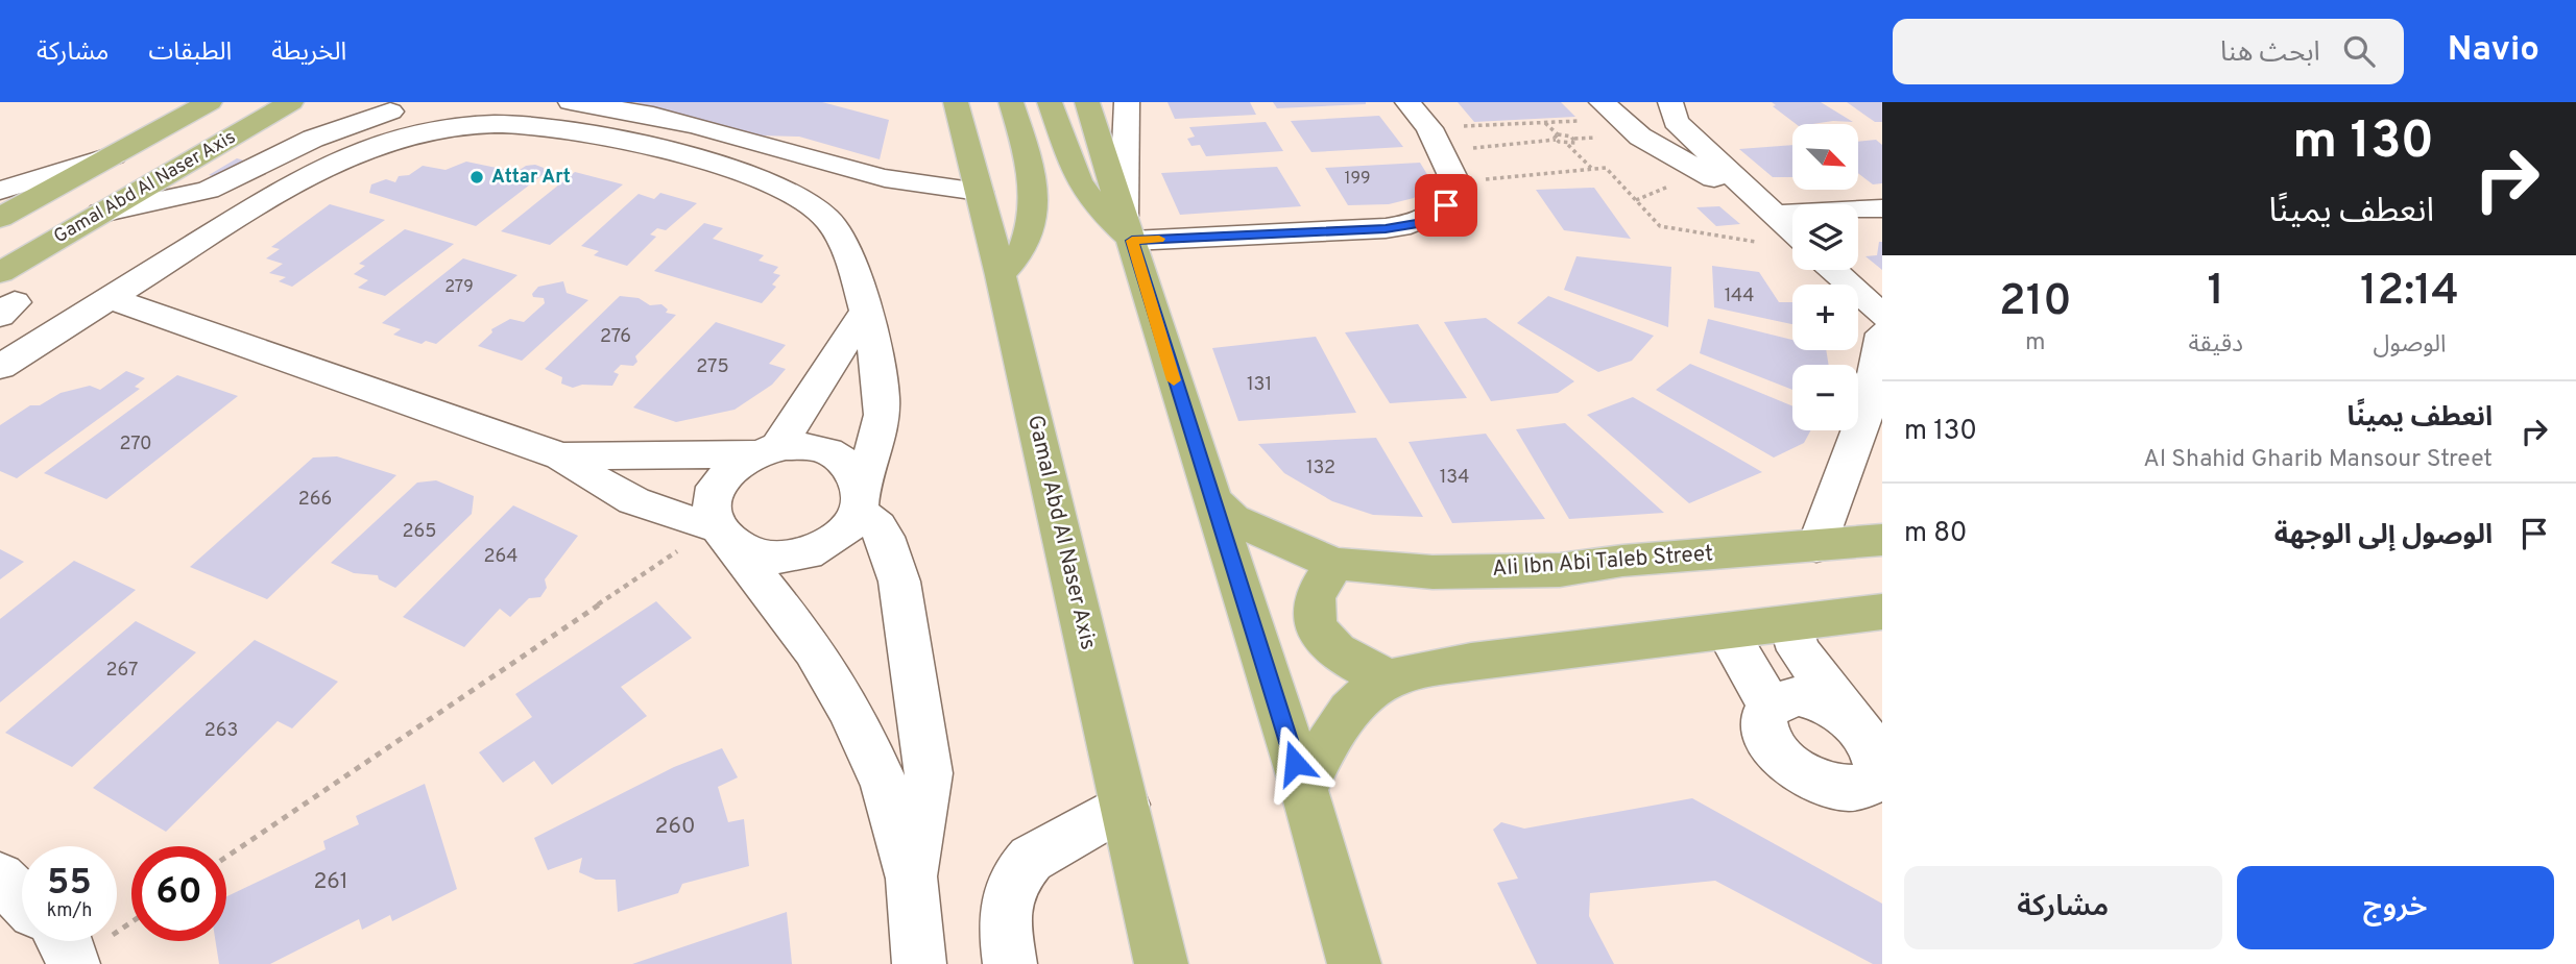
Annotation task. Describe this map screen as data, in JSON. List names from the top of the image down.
{
  "streets": {
    "main road": ["Gamal Abd Al Naser Axis", "Ali Ibn Abi Taleb Street"]
  },
  "places": ["Attar Art"],
  "house_numbers": [
    "199",
    "279",
    "144",
    "276",
    "275",
    "131",
    "270",
    "132",
    "134",
    "266",
    "265",
    "264",
    "267",
    "263",
    "260",
    "261"
  ],
  "north": "bottom right",
  "page": {
    "header": "Navio",
    "search": "ابحث هنا",
    "nav": ["الخريطة", "الطبقات", "مشاركة"],
    "turn": ["130 m", "انعطف يمينًا"],
    "map_buttons": ["+", "−"],
    "eta": [
      "12:14",
      "الوصول",
      "1",
      "دقيقة",
      "210",
      "m"
    ],
    "list": [
      {
        "name": "انعطف يمينًا",
        "note": "Al Shahid Gharib Mansour Street",
        "value": "130 m"
      },
      {
        "name": "الوصول إلى الوجهة",
        "value": "80 m"
      }
    ],
    "speed": "55 km/h",
    "limit": "60",
    "buttons": ["خروج", "مشاركة"]
  }
}
